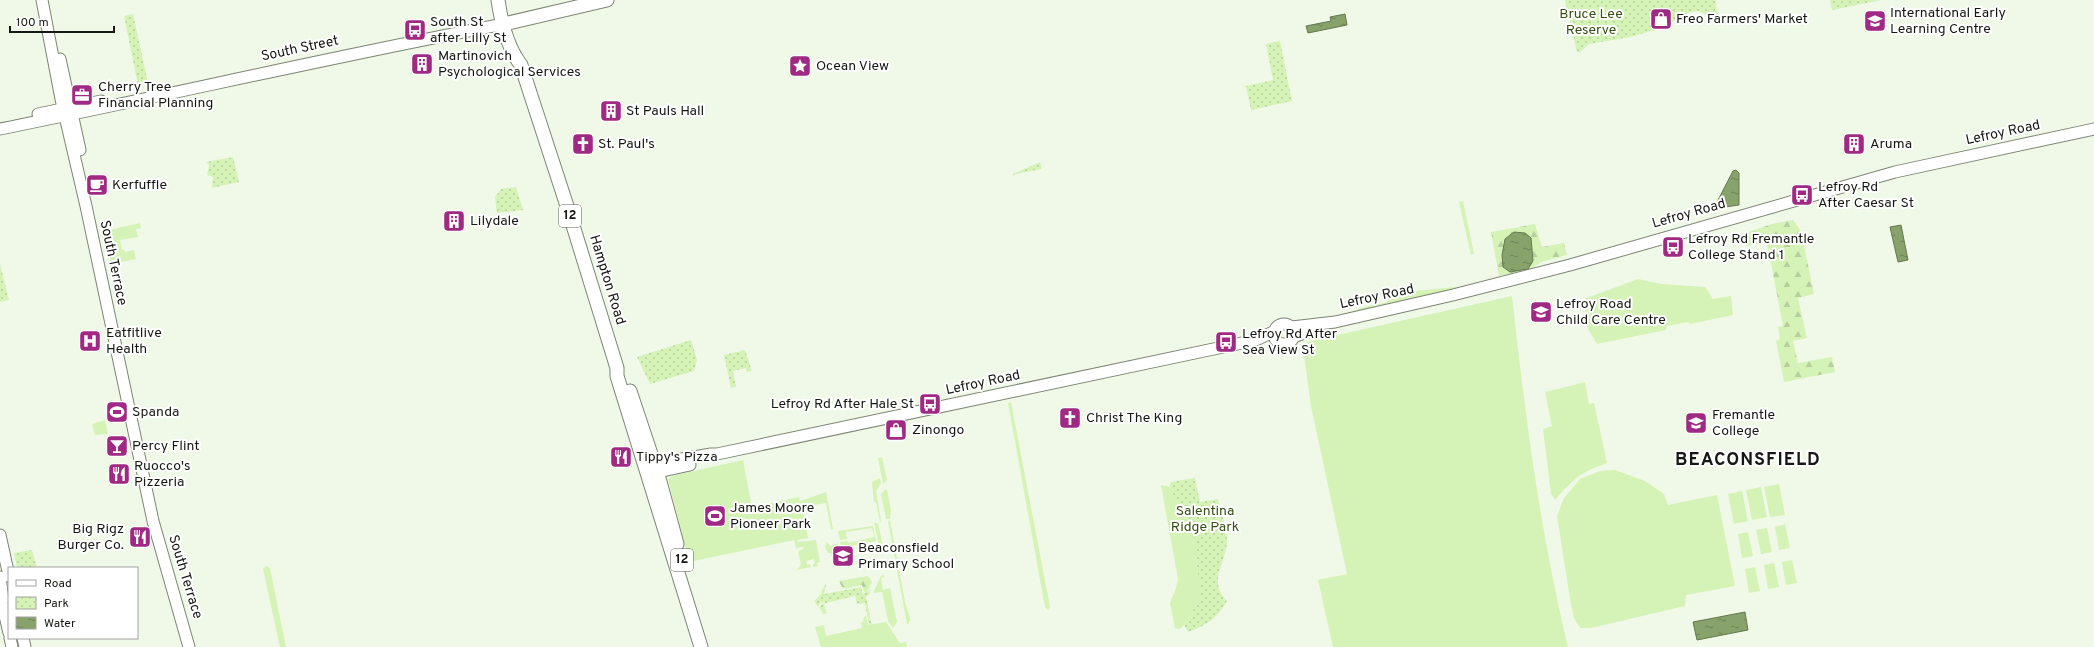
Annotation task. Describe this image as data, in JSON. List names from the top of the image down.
{
  "streets": {
    "main road": ["South Street", "12", "Hampton Road"],
    "street": ["Lefroy Road", "South Terrace"]
  },
  "crossings": [
    ["South Street", "South Terrace"],
    ["South Street", "Hampton Road"],
    ["Lefroy Road", "Hampton Road"]
  ],
  "districts": ["BEACONSFIELD"],
  "parks": ["Bruce Lee Reserve", "Salentina Ridge Park"],
  "places": {
    "shop": ["Freo Farmers' Market", "Zinongo"],
    "school or university": [
      "International Early Learning Centre",
      "Lefroy Road Child Care Centre",
      "Fremantle College",
      "Beaconsfield Primary School"
    ],
    "bus stop": [
      "South St after Lilly St",
      "Lefroy Rd After Caesar St",
      "Lefroy Rd Fremantle College Stand 1",
      "Lefroy Rd After Sea View St",
      "Lefroy Rd After Hale St"
    ],
    "building": [
      "Martinovich Psychological Services",
      "St Pauls Hall",
      "Aruma",
      "Lilydale"
    ],
    "place": ["Ocean View"],
    "office": ["Cherry Tree Financial Planning"],
    "church": ["St. Paul's", "Christ The King"],
    "cafe": ["Kerfuffle"],
    "hospital": ["Eatfitlive Health"],
    "sports": ["Spanda", "James Moore Pioneer Park"],
    "bar": ["Percy Flint"],
    "restaurant": ["Tippy's Pizza", "Ruocco's Pizzeria", "Big Rigz Burger Co."]
  },
  "legend": ["Road", "Park", "Water"],
  "scale_bar": "100 m"
}
